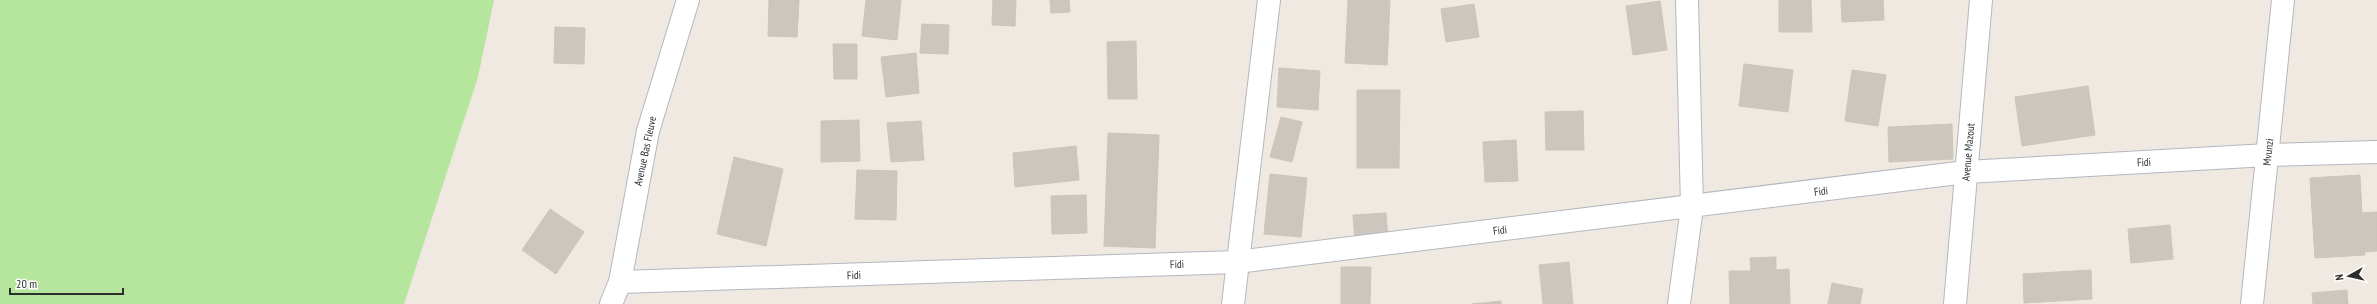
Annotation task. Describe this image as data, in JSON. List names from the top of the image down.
{
  "streets": {
    "street": [
      "Avenue Bas Fleuve",
      "Avenue Mazout",
      "Mvunzi",
      "Fidi"
    ]
  },
  "crossings": [
    ["Avenue Bas Fleuve", "Fidi"],
    ["Avenue Mazout", "Fidi"],
    ["Mvunzi", "Fidi"]
  ],
  "scale_bar": "20 m",
  "north": "left"
}
